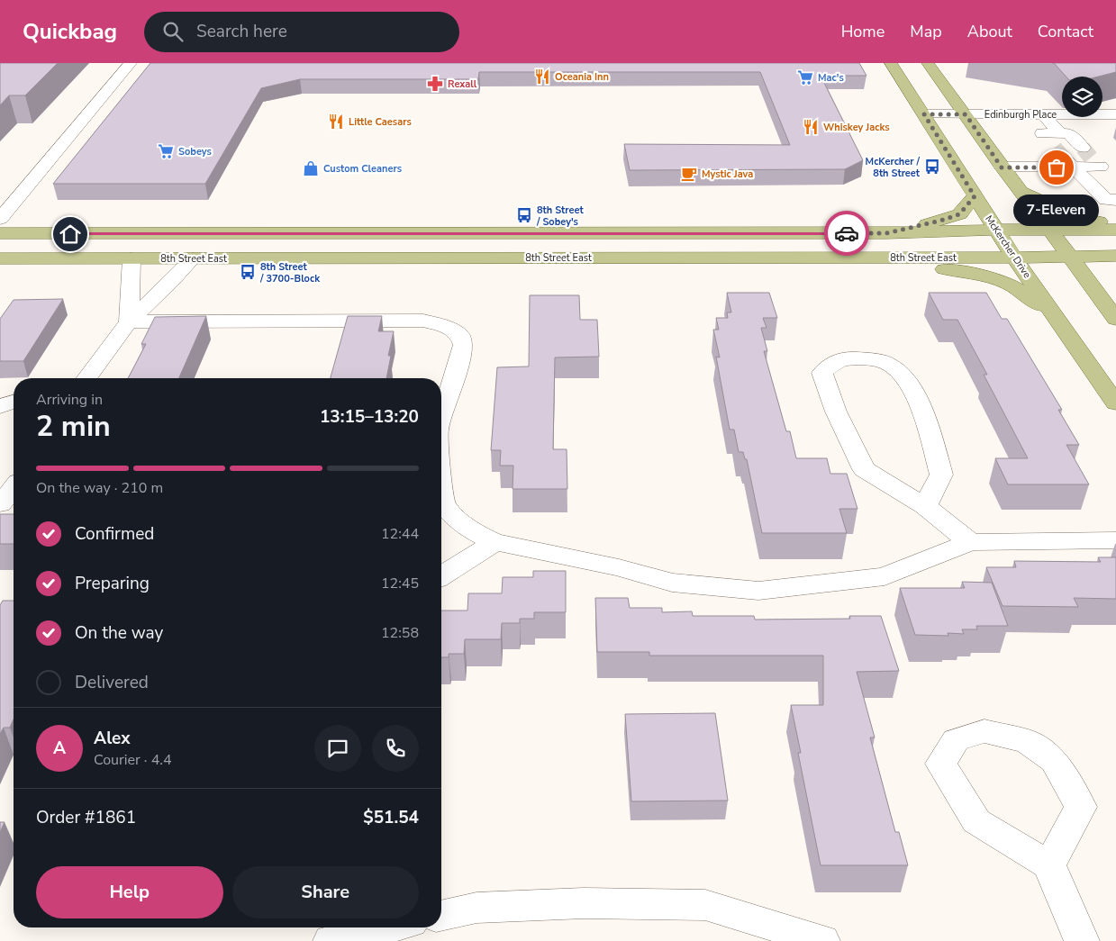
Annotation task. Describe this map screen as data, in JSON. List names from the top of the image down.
{
  "streets": {
    "main road": ["McKercher Drive", "8th Street East"],
    "street": ["Edinburgh Place"]
  },
  "crossings": [
    ["Edinburgh Place", "McKercher Drive"],
    ["McKercher Drive", "8th Street East"]
  ],
  "places": {
    "restaurant": ["Oceania Inn", "Little Caesars", "Whiskey Jacks"],
    "supermarket": ["Mac's", "Sobeys"],
    "pharmacy": ["Rexall"],
    "bus stop": ["McKercher / 8th Street", "8th Street / Sobey's", "8th Street / 3700-Block"],
    "other": ["7-Eleven"],
    "shop": ["Custom Cleaners"],
    "cafe": ["Mystic Java"]
  },
  "page": {
    "header": "Quickbag",
    "search": "Search here",
    "nav": [
      "Home",
      "Map",
      "About",
      "Contact"
    ],
    "bubble": "7-Eleven",
    "heading": ["2 min", "Arriving in", "13:15–13:20"],
    "panel": [
      "Alex",
      "Courier · 4.4",
      "Order #1861",
      "$51.54"
    ],
    "bar": "On the way · 210 m",
    "list": [
      ["Confirmed", "12:44"],
      ["Preparing", "12:45"],
      ["On the way", "12:58"],
      "Delivered"
    ],
    "round": "A",
    "buttons": ["Help", "Share"]
  }
}
